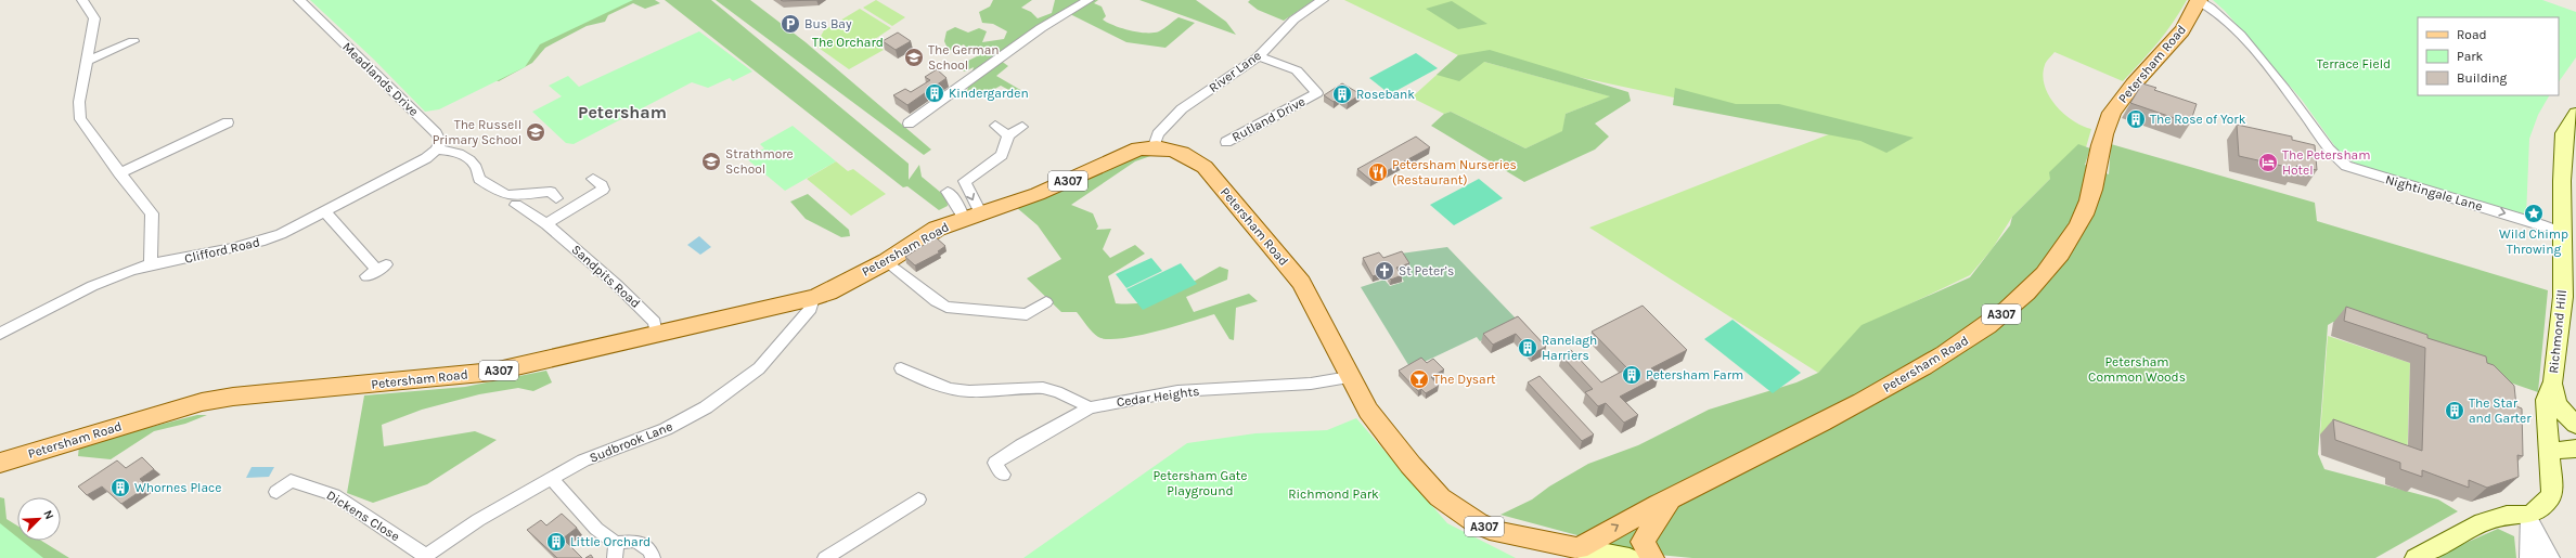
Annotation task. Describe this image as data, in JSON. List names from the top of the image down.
{
  "streets": {
    "main road": ["Petersham Road", "A307", "Richmond Hill"],
    "street": [
      "River Lane",
      "Meadlands Drive",
      "Rutland Drive",
      "Nightingale Lane",
      "Clifford Road",
      "Sandpits Road",
      "Cedar Heights",
      "Sudbrook Lane",
      "Dickens Close"
    ]
  },
  "crossings": [
    ["Petersham Road", "River Lane"],
    ["Petersham Road", "Nightingale Lane"],
    ["Petersham Road", "Sandpits Road"],
    ["Petersham Road", "Cedar Heights"],
    ["Petersham Road", "Sudbrook Lane"],
    ["River Lane", "Rutland Drive"],
    ["Meadlands Drive", "Clifford Road"],
    ["Nightingale Lane", "Richmond Hill"],
    ["Sudbrook Lane", "Dickens Close"]
  ],
  "one_way": ["Nightingale Lane"],
  "districts": ["Petersham"],
  "parks": [
    "The Orchard",
    "Terrace Field",
    "Petersham Common Woods",
    "Petersham Gate Playground",
    "Richmond Park"
  ],
  "places": {
    "parking": ["Bus Bay"],
    "school or university": ["The German School", "The Russell Primary School", "Strathmore School"],
    "building": [
      "Kindergarden",
      "Rosebank",
      "The Rose of York",
      "Ranelagh Harriers",
      "Petersham Farm",
      "The Star and Garter",
      "Whornes Place",
      "Little Orchard"
    ],
    "hotel": ["The Petersham Hotel"],
    "restaurant": ["Petersham Nurseries (Restaurant)"],
    "place": ["Wild Chimp Throwing"],
    "church": ["St Peter’s"],
    "bar": ["The Dysart"]
  },
  "legend": ["Road", "Park", "Building"],
  "north": "top right"
}
